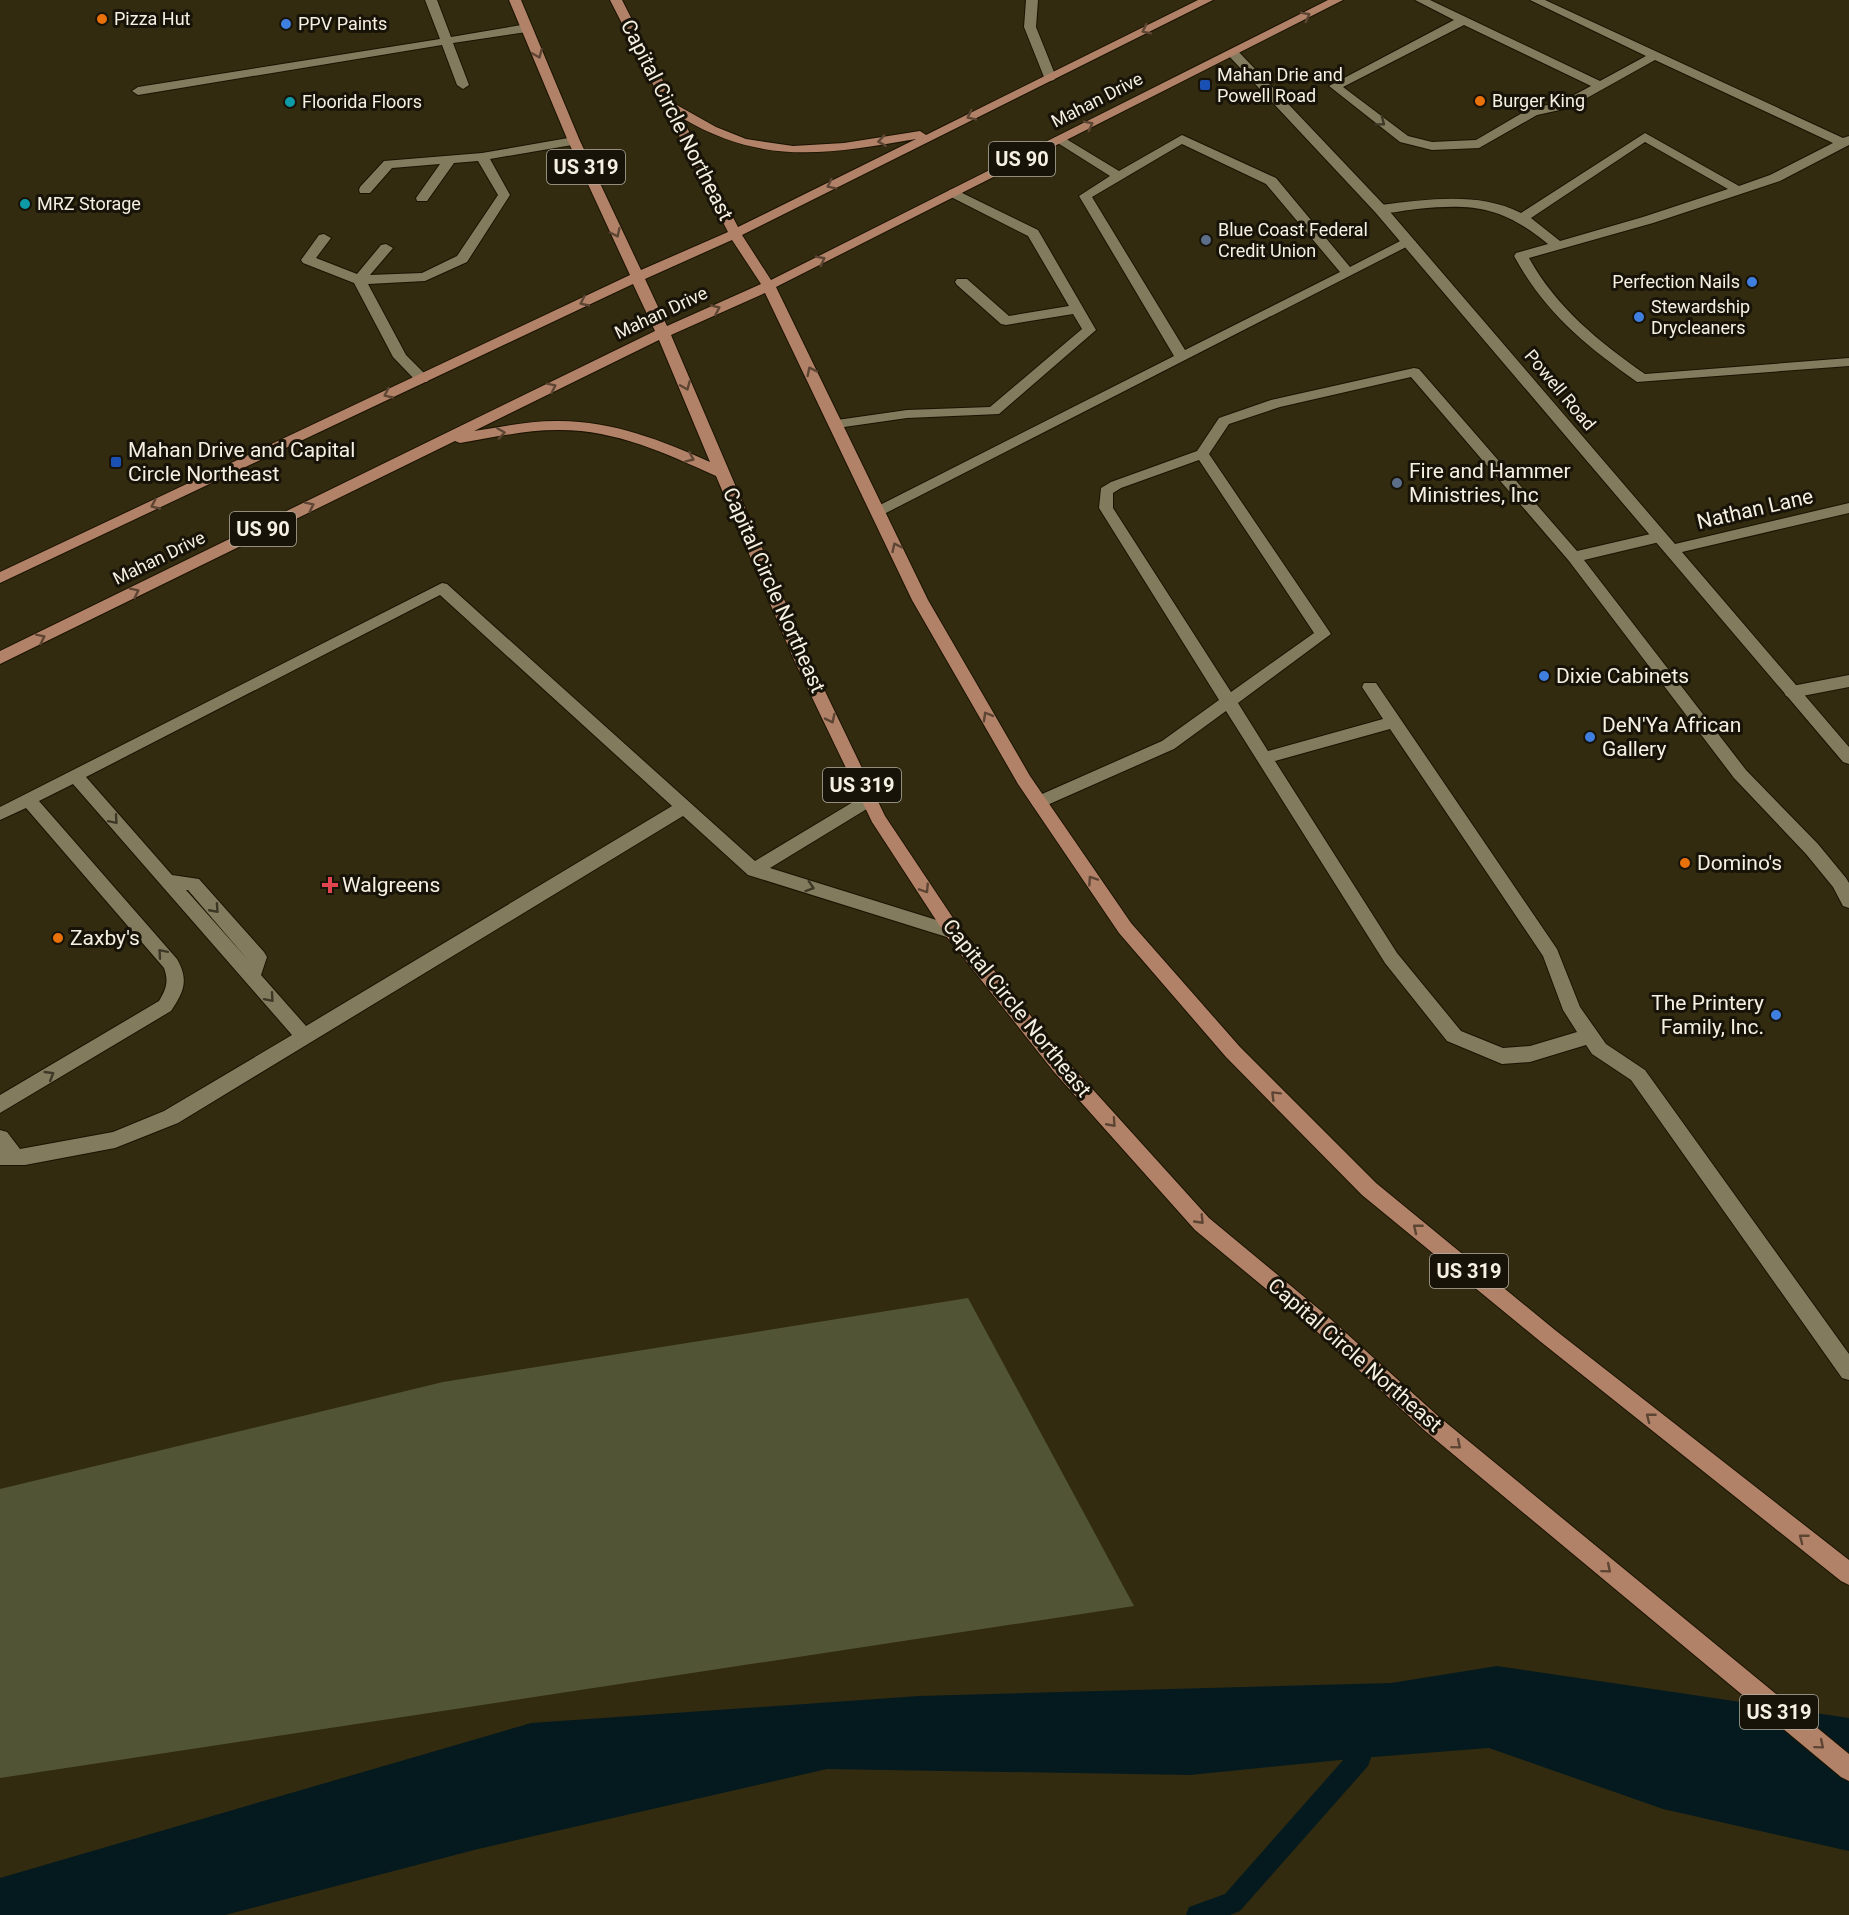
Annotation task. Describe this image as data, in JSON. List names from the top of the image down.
{
  "streets": {
    "main road": [
      "Mahan Drive",
      "Capital Circle Northeast",
      "US 90",
      "US 319"
    ],
    "street": ["Powell Road", "Nathan Lane"]
  },
  "crossings": [
    ["Mahan Drive", "Capital Circle Northeast"],
    ["Mahan Drive", "Powell Road"],
    ["Powell Road", "Nathan Lane"]
  ],
  "places": {
    "other": [
      "Pizza Hut",
      "PPV Paints",
      "Burger King",
      "Floorida Floors",
      "MRZ Storage",
      "Blue Coast Federal Credit Union",
      "Perfection Nails",
      "Stewardship Drycleaners",
      "Fire and Hammer Ministries, Inc",
      "Dixie Cabinets",
      "DeN'Ya African Gallery",
      "Domino's",
      "Zaxby's",
      "The Printery Family, Inc."
    ],
    "transit": ["Mahan Drie and Powell Road", "Mahan Drive and Capital Circle Northeast"],
    "health": ["Walgreens"]
  }
}
